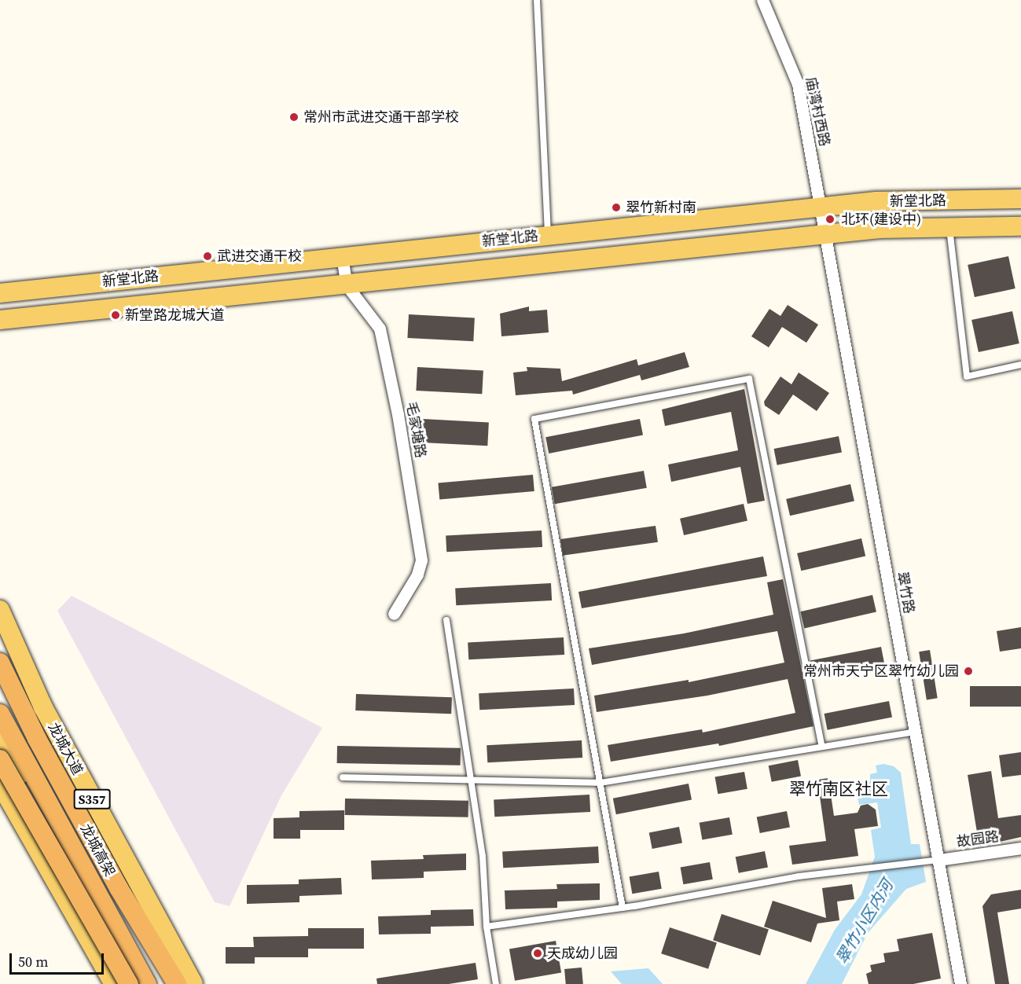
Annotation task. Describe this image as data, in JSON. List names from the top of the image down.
{
  "streets": {
    "highway": ["龙城高架"],
    "main road": ["新堂北路", "龙城大道", "S357"],
    "street": [
      "庙湾村西路",
      "毛家塘路",
      "翠竹路",
      "故园路"
    ]
  },
  "crossings": [
    ["庙湾村西路", "新堂北路"],
    ["庙湾村西路", "翠竹路"],
    ["新堂北路", "毛家塘路"],
    ["新堂北路", "翠竹路"],
    ["翠竹路", "故园路"]
  ],
  "districts": ["翠竹南区社区"],
  "water": ["翠竹小区内河"],
  "places": [
    "常州市武进交通干部学校",
    "翠竹新村南",
    "北环(建设中)",
    "武进交通干校",
    "新堂路龙城大道",
    "常州市天宁区翠竹幼儿园",
    "天成幼儿园"
  ],
  "scale_bar": "50 m"
}
